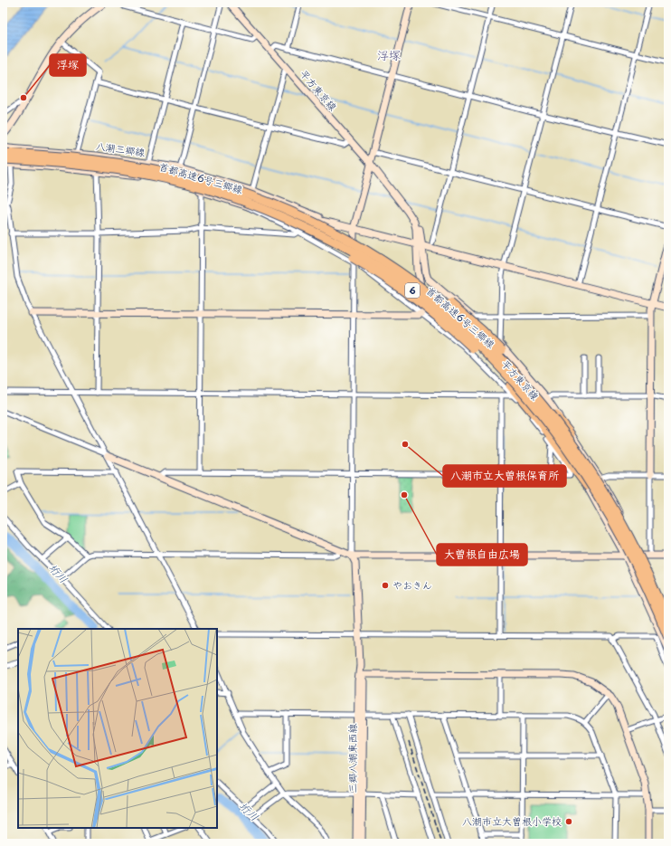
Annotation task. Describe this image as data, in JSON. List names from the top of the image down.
{
  "streets": {
    "highway": ["首都高速6号三郷線", "6"],
    "street": ["平方東京線", "八潮三郷線", "三郷八潮東西線"]
  },
  "crossings": [
    ["平方東京線", "八潮三郷線"]
  ],
  "districts": ["浮塚"],
  "water": ["垳川"],
  "places": [
    "浮塚",
    "八潮市立大曽根保育所",
    "大曽根自由広場",
    "やおきん",
    "八潮市立大曽根小学校"
  ]
}
